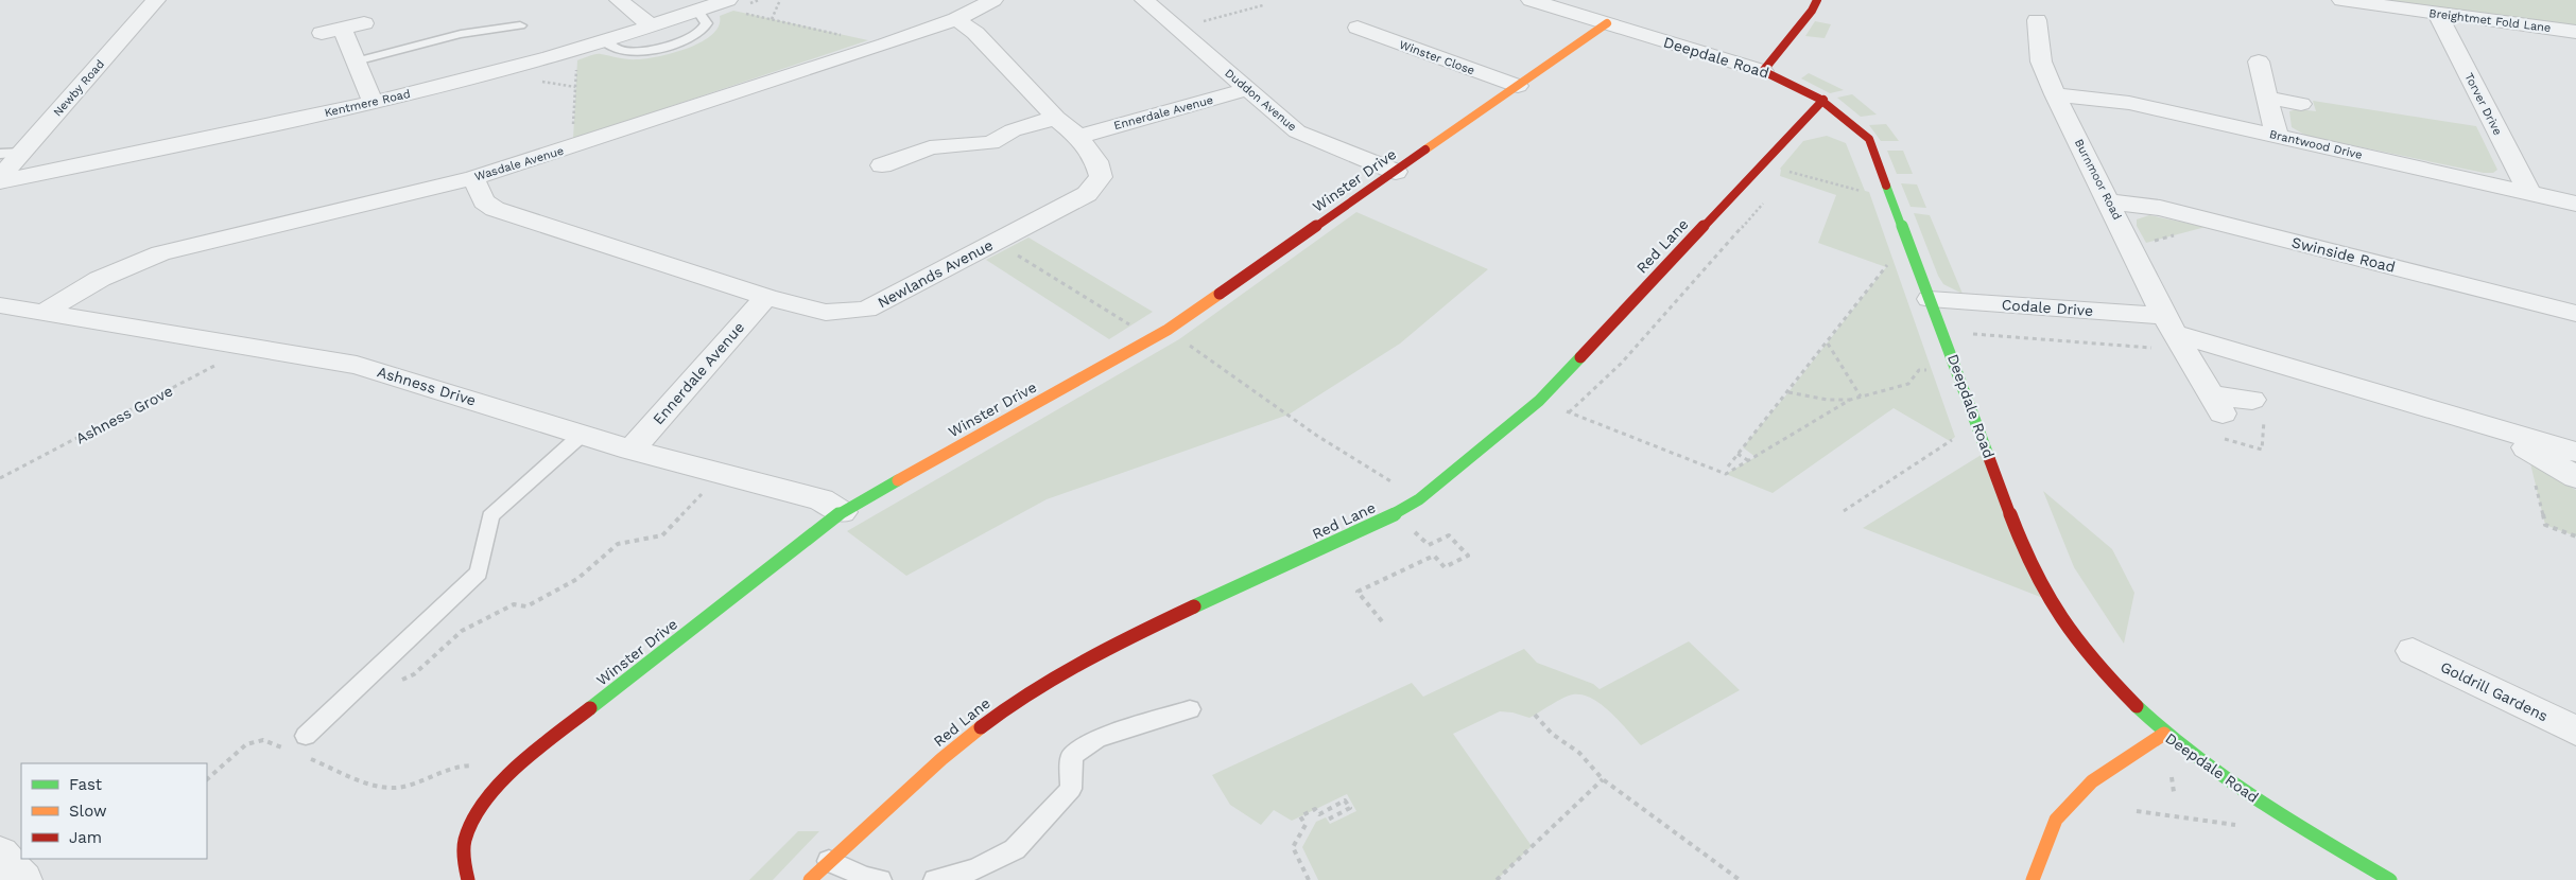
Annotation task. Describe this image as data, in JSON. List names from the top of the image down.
{
  "streets": {
    "street": [
      "Breightmet Fold Lane",
      "Winster Close",
      "Deepdale Road",
      "Newby Road",
      "Duddon Avenue",
      "Kentmere Road",
      "Torver Drive",
      "Ennerdale Avenue",
      "Brantwood Drive",
      "Wasdale Avenue",
      "Burnmoor Road",
      "Winster Drive",
      "Red Lane",
      "Swinside Road",
      "Newlands Avenue",
      "Codale Drive",
      "Ashness Drive",
      "Goldrill Gardens"
    ],
    "path": ["Ashness Grove"]
  },
  "crossings": [
    ["Breightmet Fold Lane", "Torver Drive"],
    ["Winster Close", "Winster Drive"],
    ["Deepdale Road", "Winster Drive"],
    ["Deepdale Road", "Red Lane"],
    ["Deepdale Road", "Codale Drive"],
    ["Duddon Avenue", "Ennerdale Avenue"],
    ["Duddon Avenue", "Winster Drive"],
    ["Torver Drive", "Brantwood Drive"],
    ["Ennerdale Avenue", "Newlands Avenue"],
    ["Ennerdale Avenue", "Ashness Drive"],
    ["Brantwood Drive", "Burnmoor Road"],
    ["Wasdale Avenue", "Newlands Avenue"],
    ["Wasdale Avenue", "Ashness Drive"],
    ["Burnmoor Road", "Swinside Road"],
    ["Burnmoor Road", "Codale Drive"],
    ["Winster Drive", "Ashness Drive"],
    ["Ashness Drive", "Ashness Grove"]
  ],
  "legend": ["Fast", "Slow", "Jam"]
}
